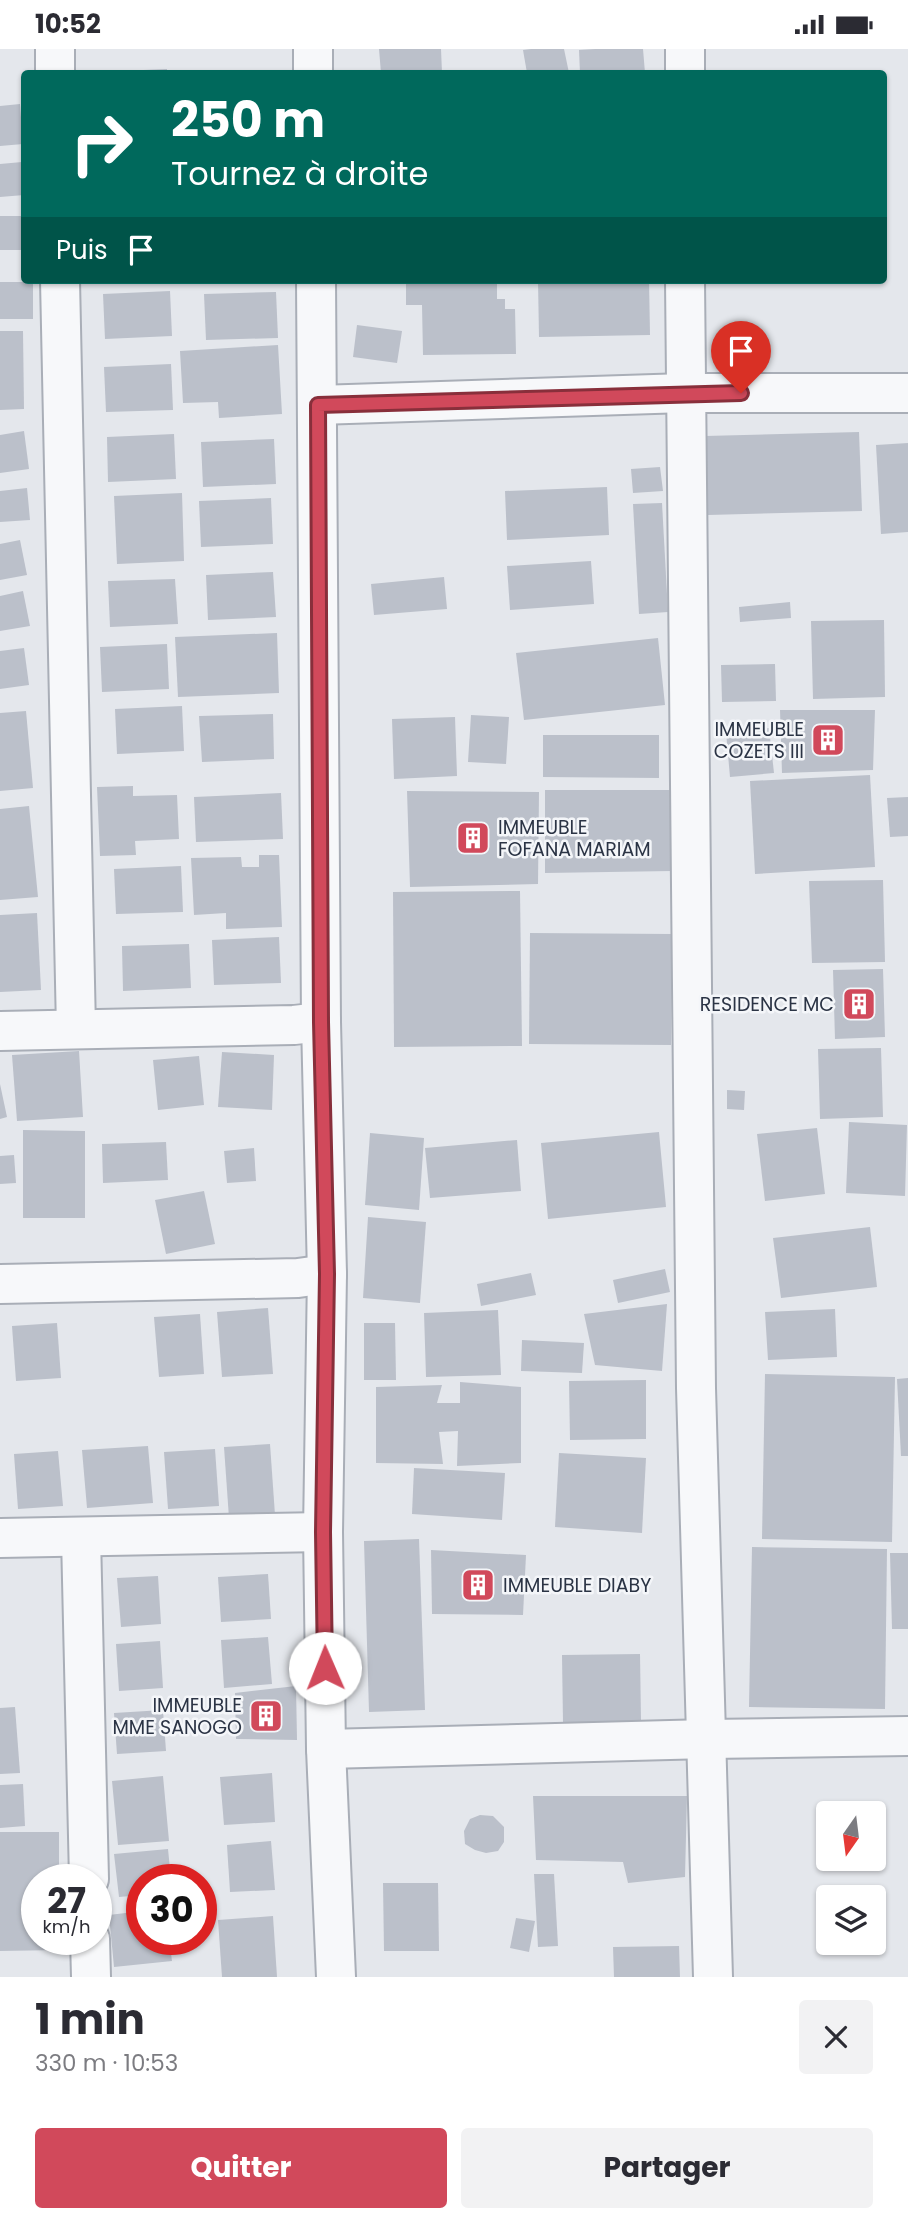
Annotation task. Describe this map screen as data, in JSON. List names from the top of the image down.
{
  "places": {
    "building": [
      "IMMEUBLE COZETS III",
      "IMMEUBLE FOFANA MARIAM",
      "RESIDENCE MC",
      "IMMEUBLE DIABY",
      "IMMEUBLE MME SANOGO"
    ]
  },
  "north": "bottom",
  "page": {
    "status": "10:52",
    "turn": ["250 m", "Tournez à droite"],
    "then": "Puis",
    "speed": "27 km/h",
    "limit": "30",
    "heading": ["1 min", "330 m · 10:53"],
    "buttons": ["Quitter", "Partager"]
  }
}
